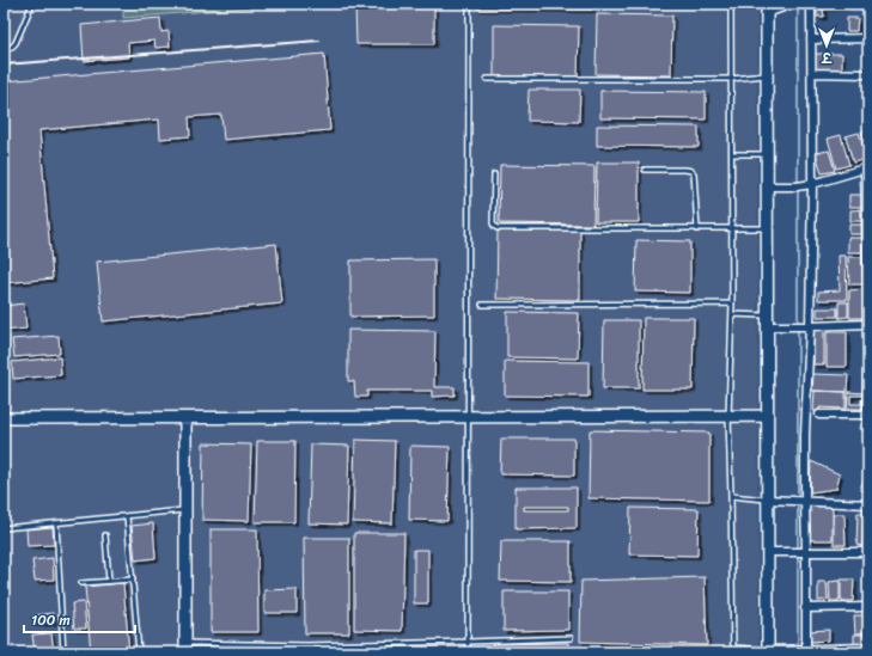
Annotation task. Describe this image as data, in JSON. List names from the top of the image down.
{
  "scale_bar": "100 m",
  "north": "bottom"
}
